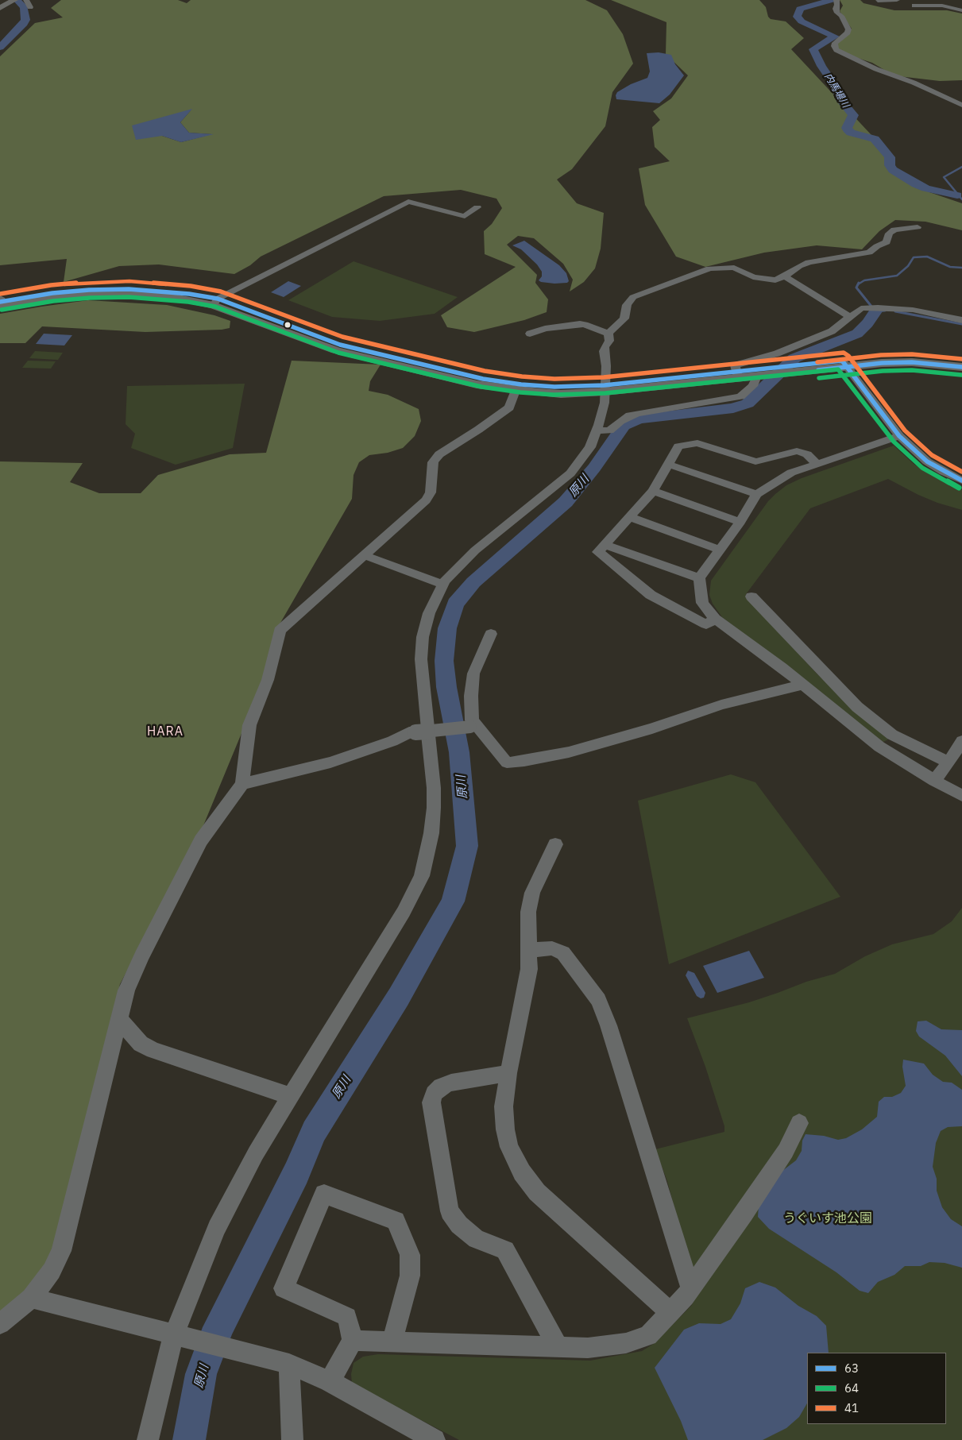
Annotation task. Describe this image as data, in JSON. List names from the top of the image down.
{
  "districts": ["HARA"],
  "water": ["内馬場川", "原川"],
  "parks": ["うぐいす池公園"],
  "lines": ["transit line 41", "transit line 63", "transit line 64"],
  "legend": ["63", "64", "41"]
}
